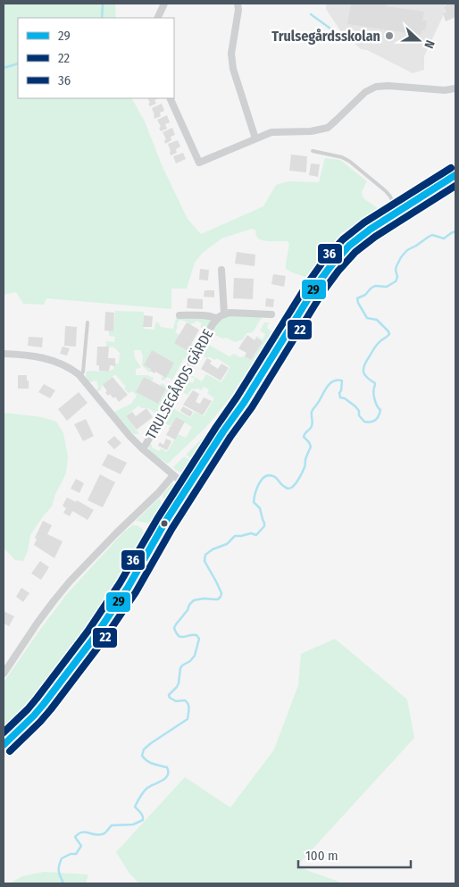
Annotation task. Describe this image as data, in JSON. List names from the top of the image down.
{
  "streets": {
    "street": ["TRULSEGÅRDS GÄRDE"]
  },
  "places": ["Trulsegårdsskolan"],
  "lines": ["transit line 36", "transit line 29", "transit line 22"],
  "legend": ["29", "22", "36"],
  "scale_bar": "100 m",
  "north": "right"
}
